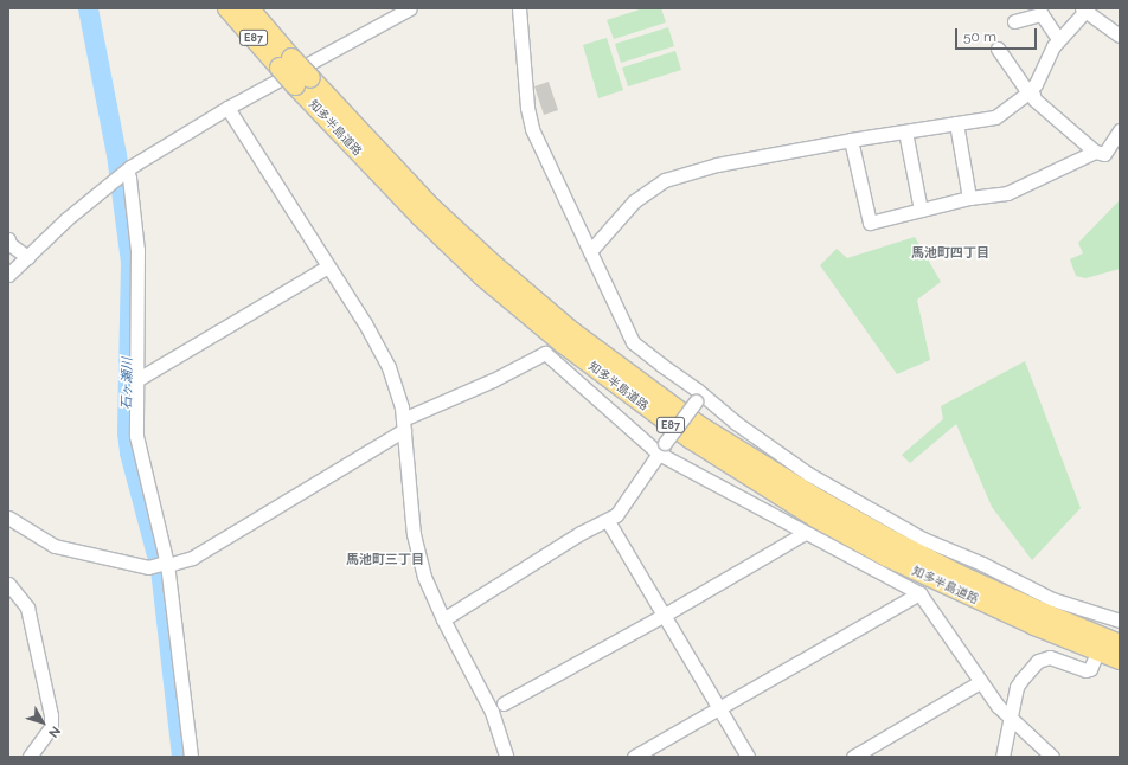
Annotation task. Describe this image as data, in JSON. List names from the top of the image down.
{
  "streets": {
    "highway": ["E87", "知多半島道路"]
  },
  "districts": ["馬池町四丁目", "馬池町三丁目"],
  "water": ["石ヶ瀬川"],
  "scale_bar": "50 m",
  "north": "bottom right"
}
